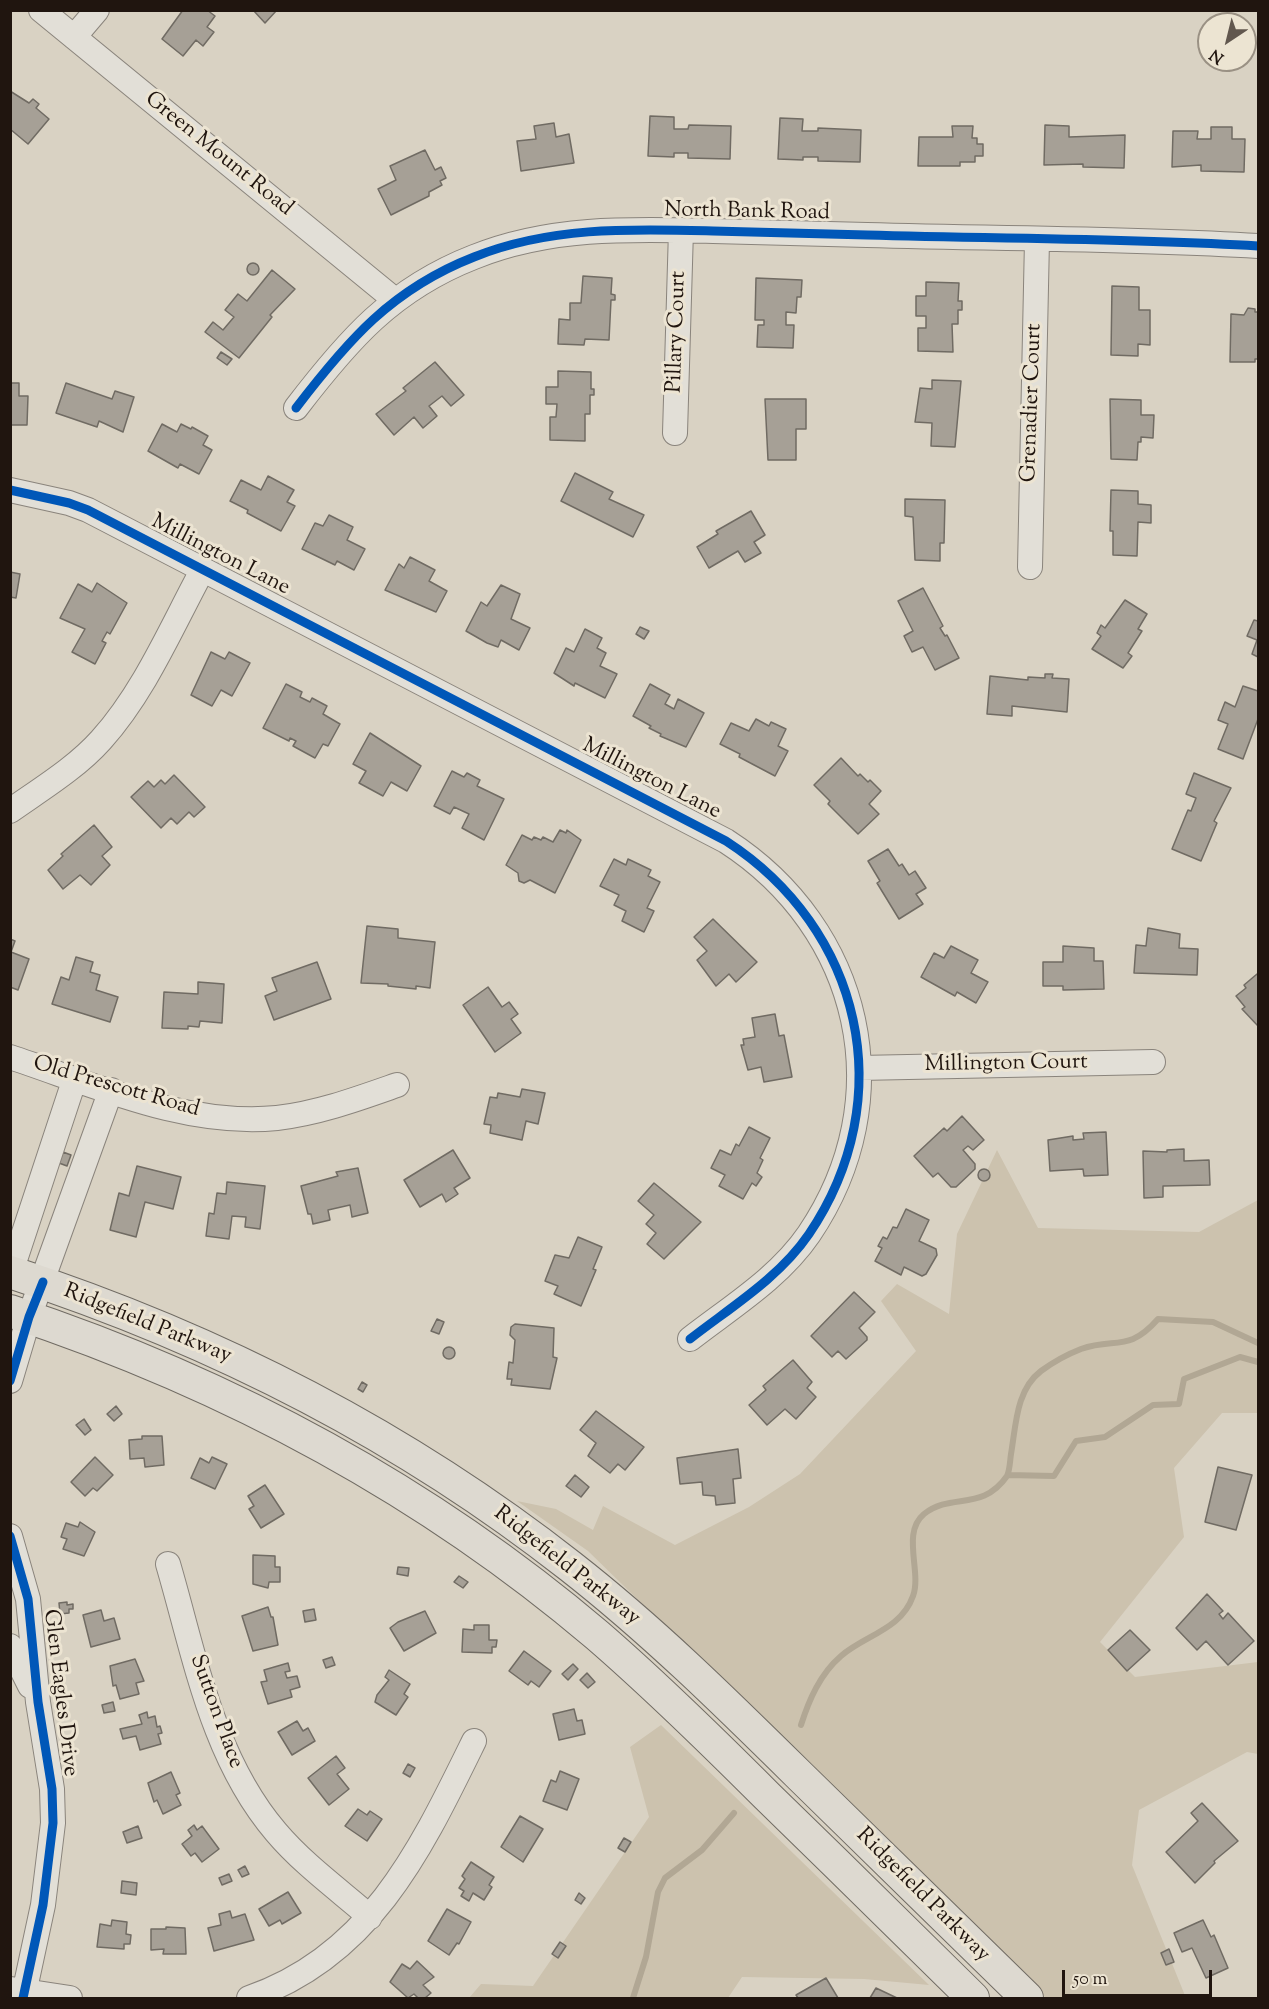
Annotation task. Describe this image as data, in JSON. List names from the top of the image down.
{
  "streets": {
    "main road": ["Ridgefield Parkway"],
    "street": [
      "Green Mount Road",
      "North Bank Road",
      "Pillary Court",
      "Grenadier Court",
      "Millington Lane",
      "Millington Court",
      "Old Prescott Road",
      "Glen Eagles Drive",
      "Sutton Place"
    ]
  },
  "crossings": [
    ["Green Mount Road", "North Bank Road"],
    ["North Bank Road", "Pillary Court"],
    ["North Bank Road", "Grenadier Court"],
    ["Millington Lane", "Millington Court"]
  ],
  "scale_bar": "50 m",
  "north": "bottom left"
}
